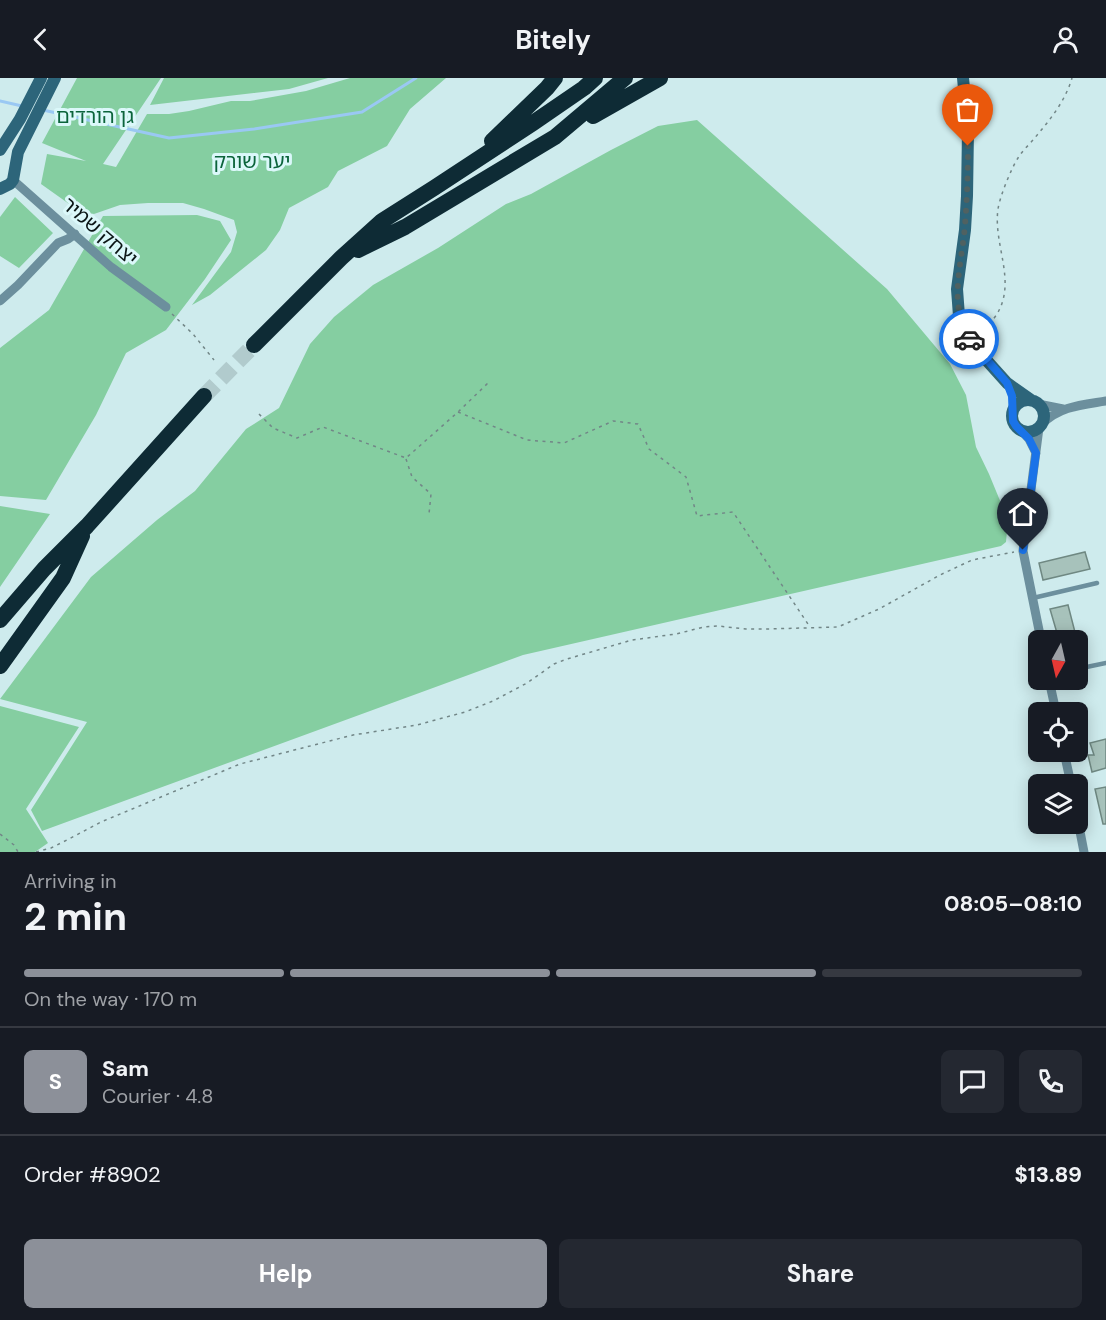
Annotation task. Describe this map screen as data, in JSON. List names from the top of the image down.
{
  "streets": {
    "street": ["יצחק שמיר"]
  },
  "parks": ["גן הורדים", "יער שורק"],
  "north": "bottom",
  "page": {
    "header": "Bitely",
    "heading": ["2 min", "Arriving in", "08:05–08:10"],
    "panel": [
      "Sam",
      "Courier · 4.8",
      "Order #8902",
      "$13.89"
    ],
    "bar": "On the way · 170 m",
    "round": "S",
    "buttons": ["Help", "Share"]
  }
}
